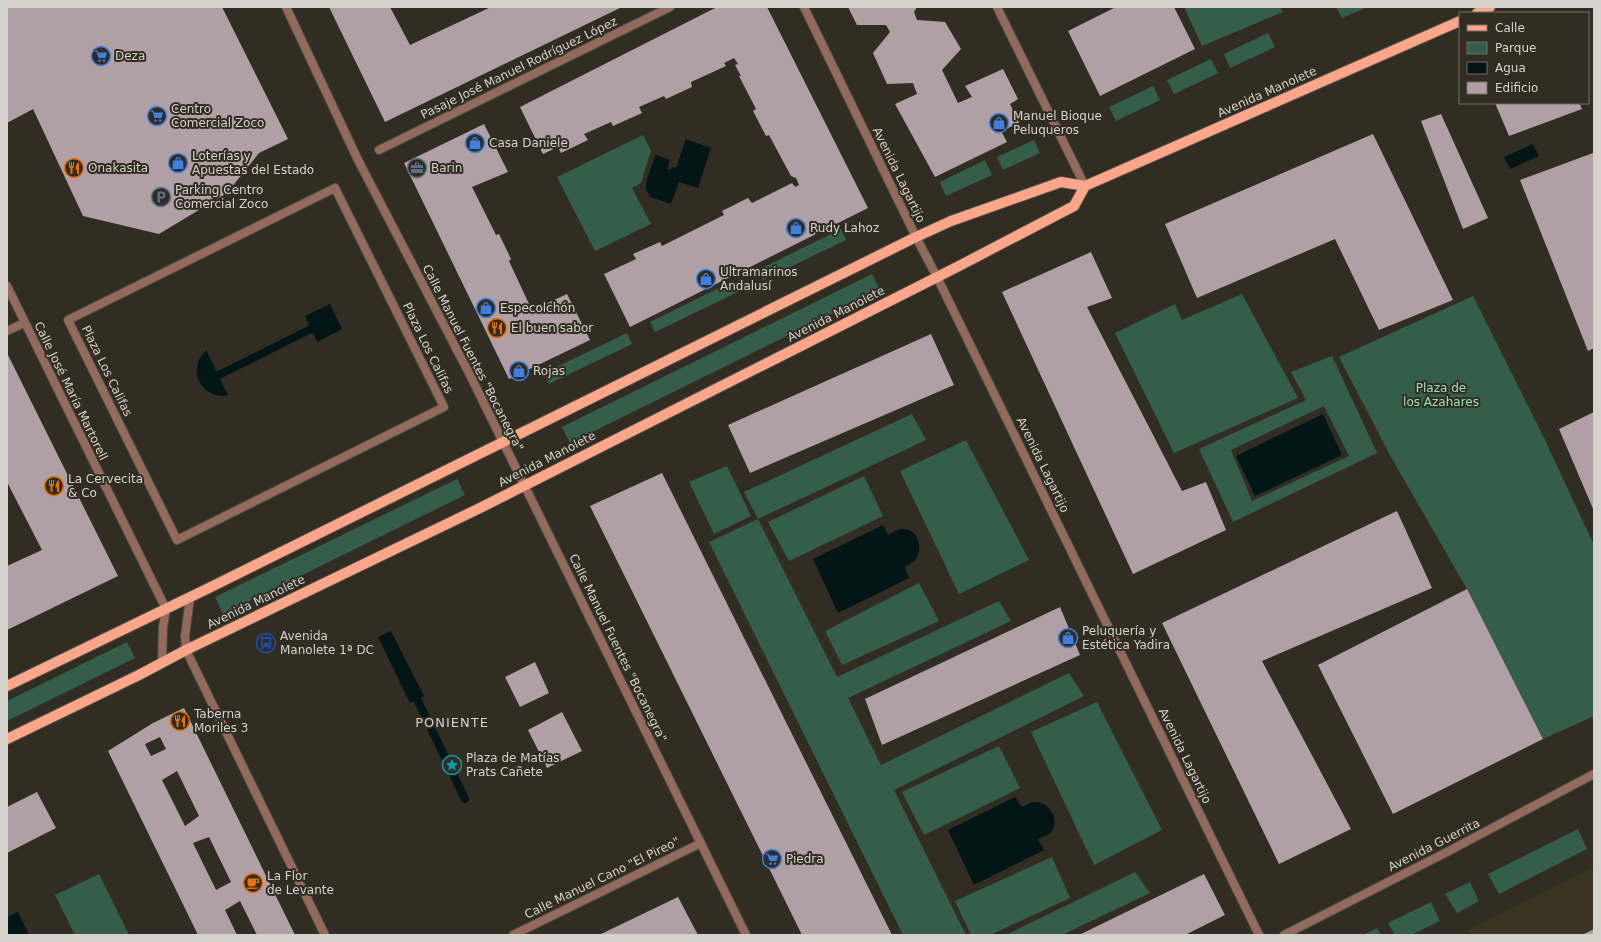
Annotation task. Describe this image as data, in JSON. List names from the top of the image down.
{
  "streets": {
    "main road": ["Avenida Manolete"],
    "street": [
      "Pasaje José Manuel Rodríguez López",
      "Avenida Lagartijo",
      "Plaza Los Califas",
      "Calle Manuel Fuentes \"Bocanegra\"",
      "Calle José María Martorell",
      "Avenida Guerrita",
      "Calle Manuel Cano \"El Pireo\""
    ]
  },
  "crossings": [
    ["Avenida Manolete", "Avenida Lagartijo"],
    ["Avenida Manolete", "Calle Manuel Fuentes \"Bocanegra\""],
    ["Calle Manuel Fuentes \"Bocanegra\"", "Calle Manuel Cano \"El Pireo\""]
  ],
  "districts": ["PONIENTE"],
  "parks": ["Plaza de los Azahares"],
  "places": {
    "supermarket": ["Deza", "Centro Comercial Zoco", "Piedra"],
    "shop": [
      "Manuel Bioque Peluqueros",
      "Casa Daniele",
      "Loterías y Apuestas del Estado",
      "Rudy Lahoz",
      "Ultramarinos Andalusí",
      "Especolchón",
      "Rojas",
      "Peluquería y Estética Yadira"
    ],
    "restaurant": [
      "Onakasita",
      "El buen sabor",
      "La Cervecita & Co",
      "Taberna Moriles 3"
    ],
    "office": ["Barin"],
    "parking": ["Parking Centro Comercial Zoco"],
    "bus stop": ["Avenida Manolete 1ª DC"],
    "place": ["Plaza de Matías Prats Cañete"],
    "cafe": ["La Flor de Levante"]
  },
  "legend": [
    "Calle",
    "Parque",
    "Agua",
    "Edificio"
  ]
}
